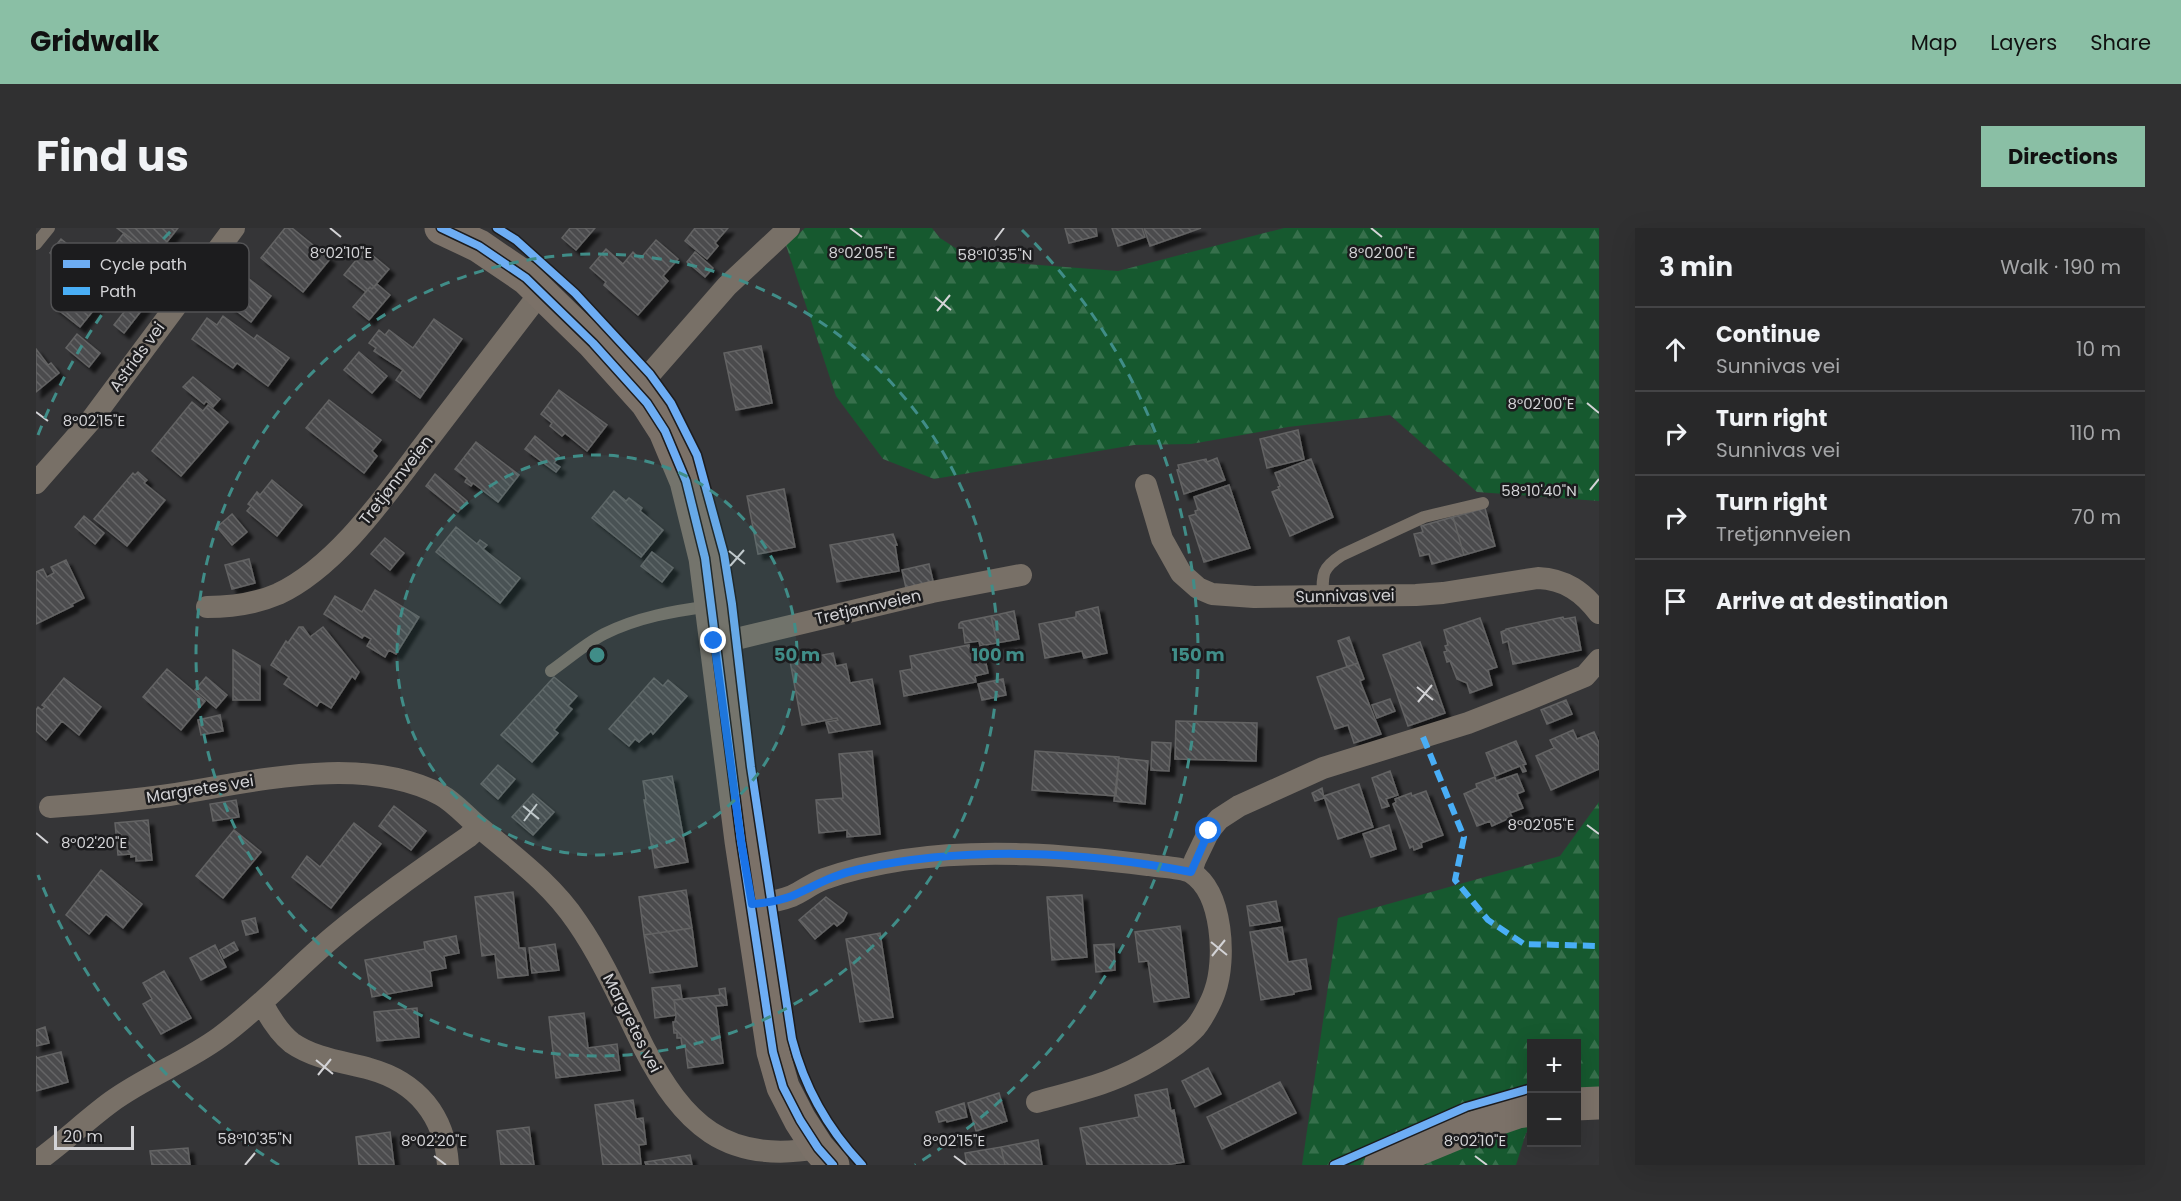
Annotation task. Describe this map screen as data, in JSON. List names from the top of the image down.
{
  "streets": {
    "street": [
      "Astrids vei",
      "Tretjønnveien",
      "Sunnivas vei",
      "Margretes vei"
    ]
  },
  "legend": ["Cycle path", "Path"],
  "scale_bar": "20 m",
  "page": {
    "header": "Gridwalk",
    "nav": ["Map", "Layers", "Share"],
    "title": "Find us",
    "buttons": "Directions",
    "heading": ["3 min", "Walk · 190 m"],
    "list": [
      ["Continue", "Sunnivas vei", "10 m"],
      ["Turn right", "Sunnivas vei", "110 m"],
      ["Turn right", "Tretjønnveien", "70 m"],
      "Arrive at destination"
    ],
    "map_buttons": ["+", "−"],
    "scale": "20 m"
  },
  "coordinates": [
    "8°02'10\"E",
    "8°02'05\"E",
    "8°02'00\"E",
    "58°10'35\"N",
    "8°02'15\"E",
    "58°10'40\"N",
    "8°02'20\"E"
  ],
  "rings": ["50 m", "100 m", "150 m"]
}
